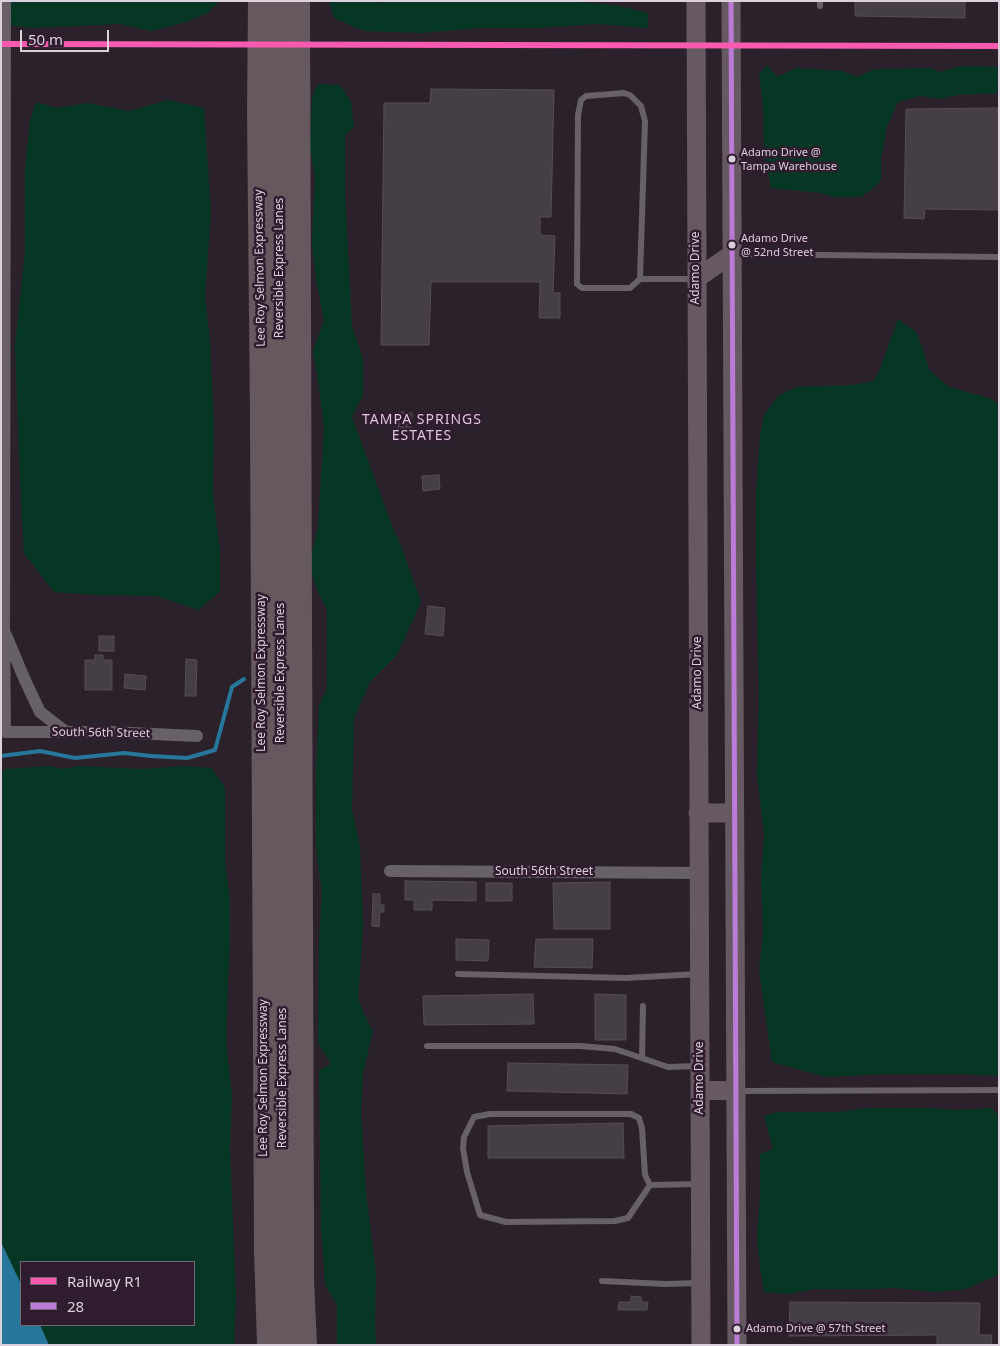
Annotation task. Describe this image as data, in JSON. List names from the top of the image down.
{
  "streets": {
    "highway": ["Lee Roy Selmon Expressway", "Reversible Express Lanes"],
    "main road": ["Adamo Drive"],
    "street": ["South 56th Street"]
  },
  "crossings": [
    ["Adamo Drive", "South 56th Street"]
  ],
  "districts": ["TAMPA SPRINGS ESTATES"],
  "places": ["Adamo Drive @ Tampa Warehouse", "Adamo Drive @ 52nd Street", "Adamo Drive @ 57th Street"],
  "lines": ["transit line 28", "rail line R1"],
  "legend": ["Railway R1", "28"],
  "scale_bar": "50 m"
}
